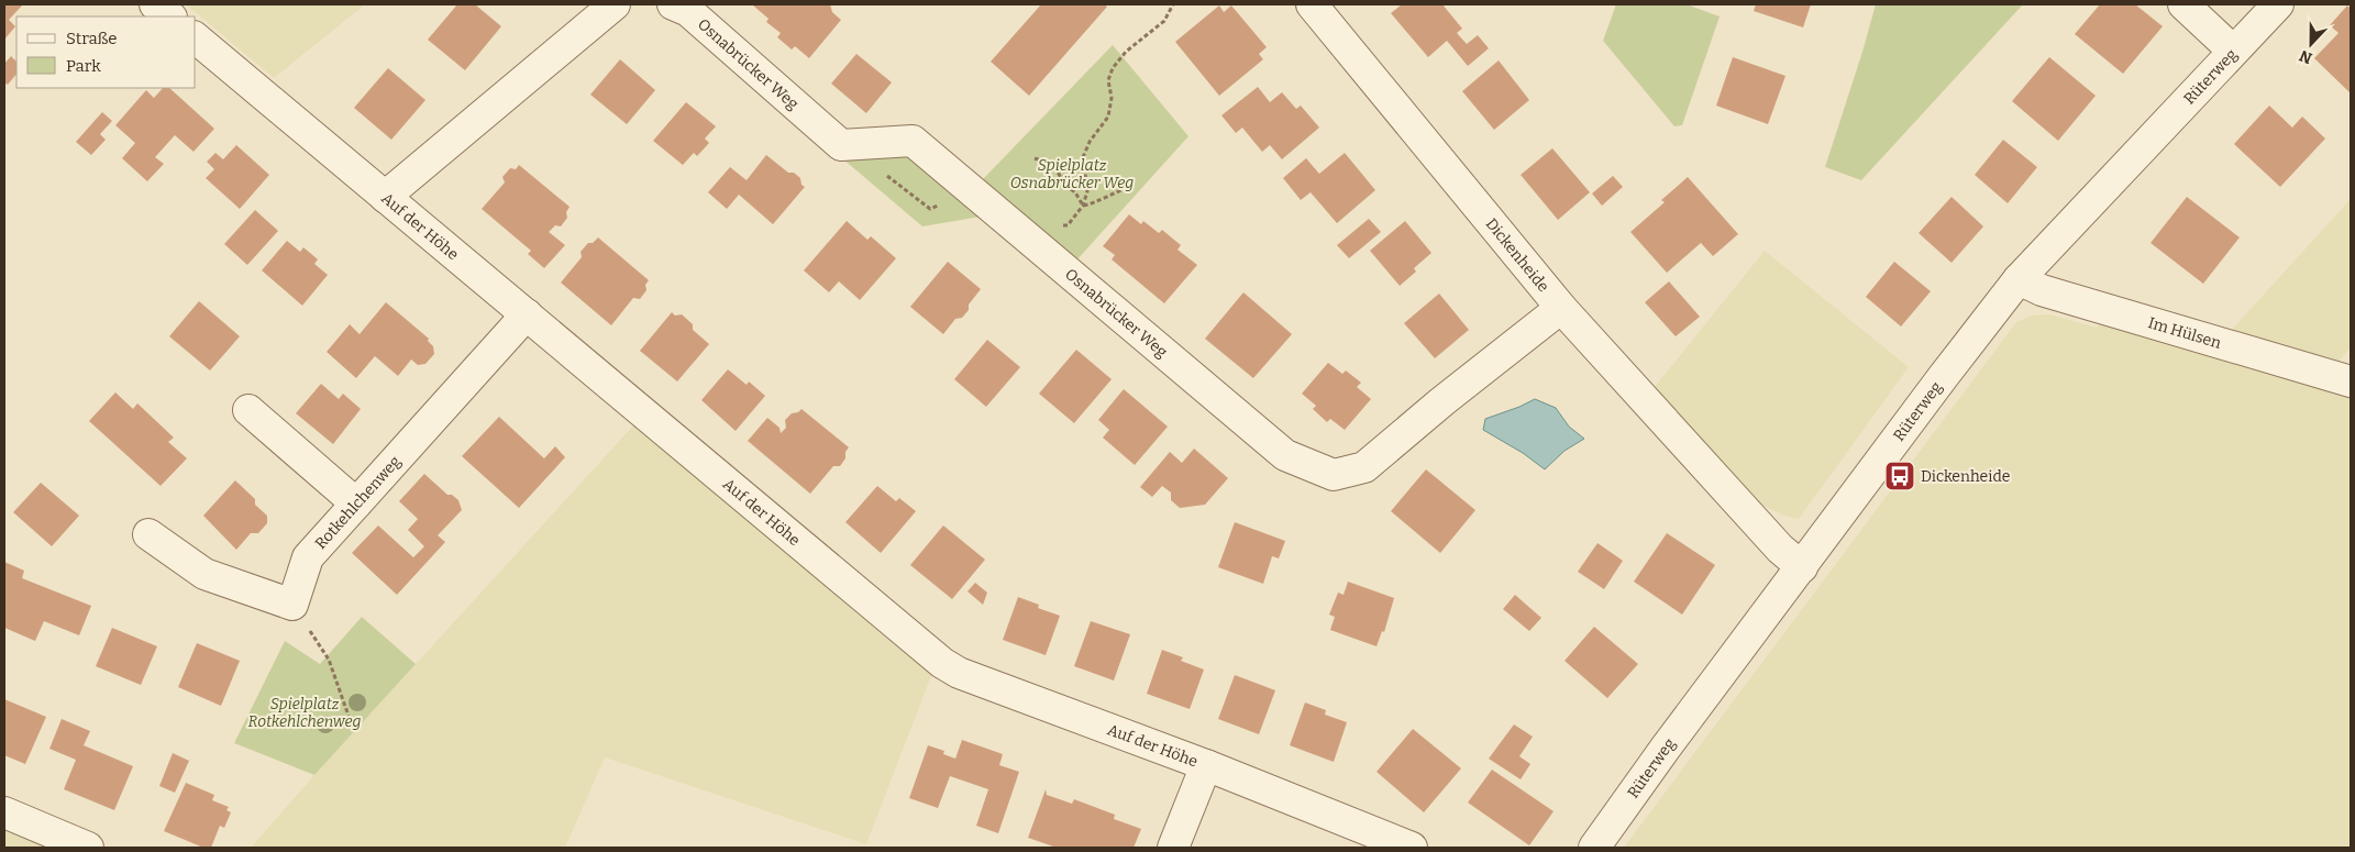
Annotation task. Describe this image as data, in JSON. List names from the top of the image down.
{
  "streets": {
    "street": [
      "Osnabrücker Weg",
      "Rüterweg",
      "Auf der Höhe",
      "Dickenheide",
      "Im Hülsen",
      "Rotkehlchenweg"
    ]
  },
  "crossings": [
    ["Osnabrücker Weg", "Dickenheide"],
    ["Rüterweg", "Dickenheide"],
    ["Rüterweg", "Im Hülsen"],
    ["Auf der Höhe", "Rotkehlchenweg"]
  ],
  "parks": ["Spielplatz Osnabrücker Weg", "Spielplatz Rotkehlchenweg"],
  "places": {
    "bus stop": ["Dickenheide"]
  },
  "legend": ["Straße", "Park"],
  "north": "bottom"
}
